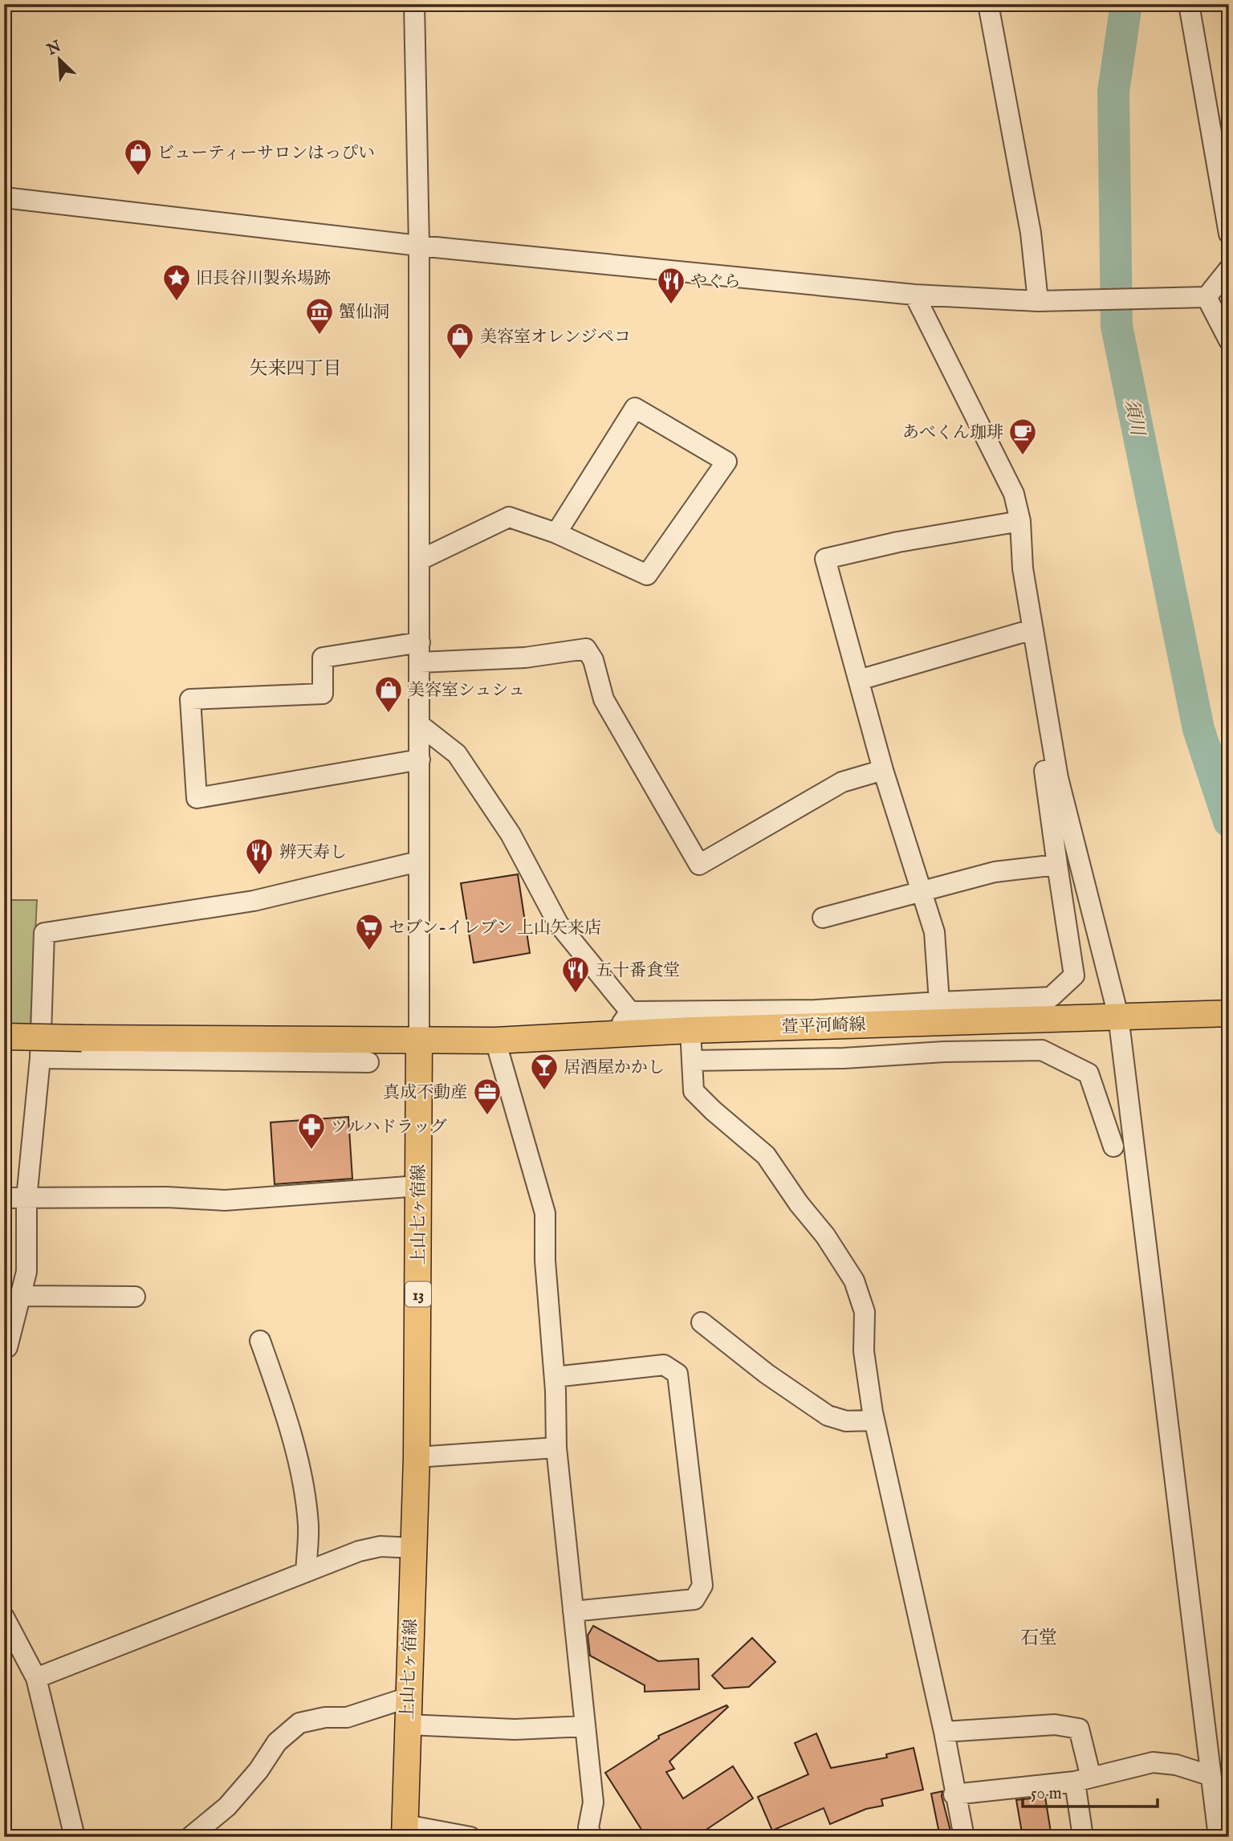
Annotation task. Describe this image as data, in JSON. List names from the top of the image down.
{
  "streets": {
    "main road": ["萱平河崎線", "上山七ヶ宿線", "13"]
  },
  "crossings": [
    ["萱平河崎線", "上山七ヶ宿線"]
  ],
  "districts": ["矢来四丁目", "石堂"],
  "water": ["須川"],
  "places": {
    "shop": ["ビューティーサロンはっぴい", "美容室オレンジペコ", "美容室シュシュ"],
    "place": ["旧長谷川製糸場跡"],
    "restaurant": ["やぐら", "辨天寿し", "五十番食堂"],
    "museum": ["蟹仙洞"],
    "cafe": ["あべくん珈琲"],
    "supermarket": ["セブン-イレブン 上山矢来店"],
    "bar": ["居酒屋かかし"],
    "office": ["真成不動産"],
    "pharmacy": ["ツルハドラッグ"]
  },
  "scale_bar": "50 m",
  "north": "top left"
}
